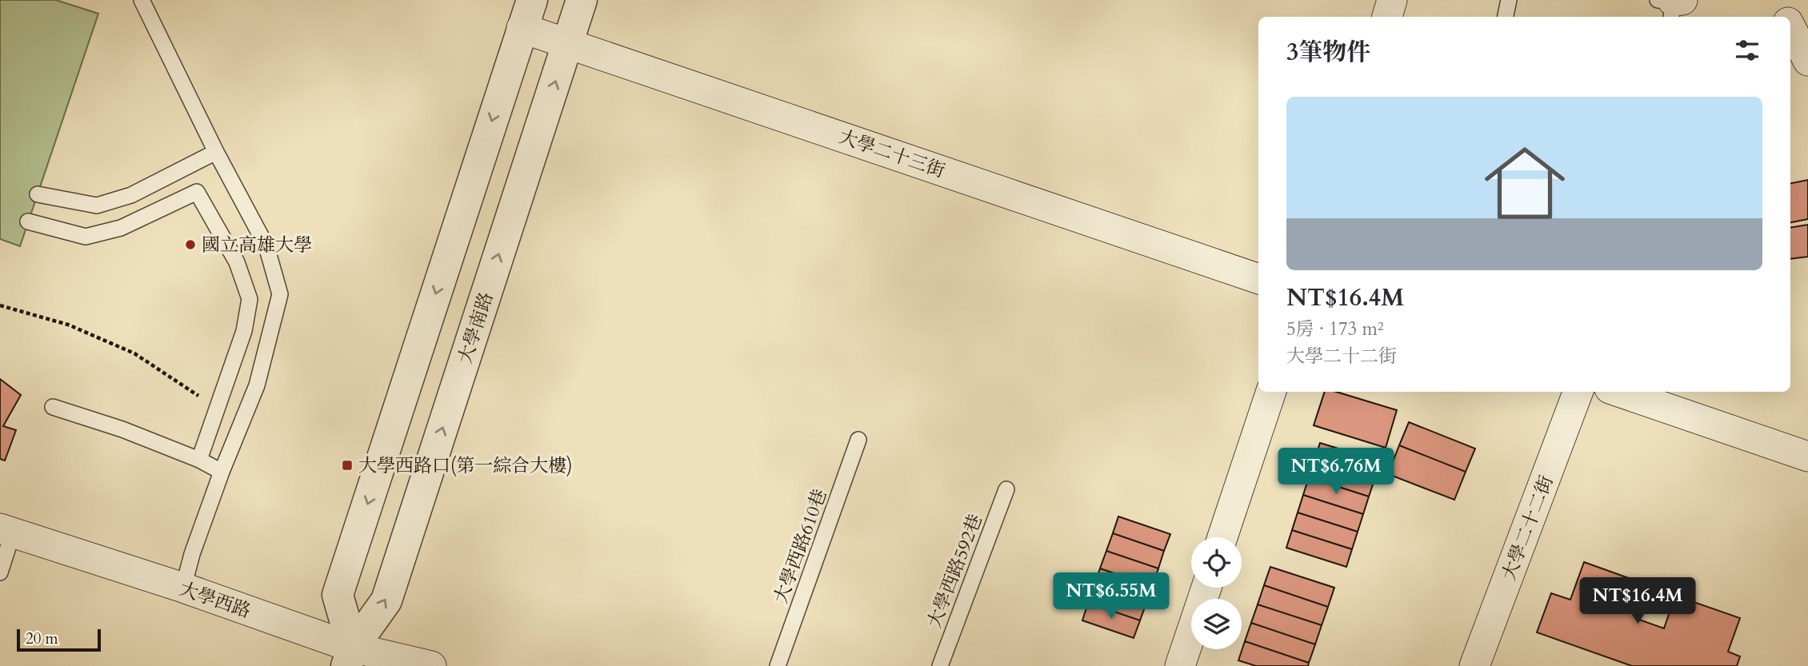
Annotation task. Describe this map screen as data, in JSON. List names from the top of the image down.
{
  "streets": {
    "street": [
      "大學二十三街",
      "大學南路",
      "大學二十二街",
      "大學西路"
    ],
    "lane": ["大學西路610巷", "大學西路592巷"]
  },
  "crossings": [
    ["大學二十三街", "大學南路"],
    ["大學南路", "大學西路"]
  ],
  "places": {
    "other": ["國立高雄大學"],
    "transit": ["大學西路口(第一綜合大樓)"]
  },
  "scale_bar": "20 m",
  "page": {
    "heading": "3筆物件",
    "list": [
      {
        "name": "NT$16.4M",
        "note": "5房 · 173 m² · 大學二十二街"
      }
    ],
    "price": ["NT$6.76M", "NT$6.55M", "NT$16.4M"],
    "scale": "20 m"
  }
}
